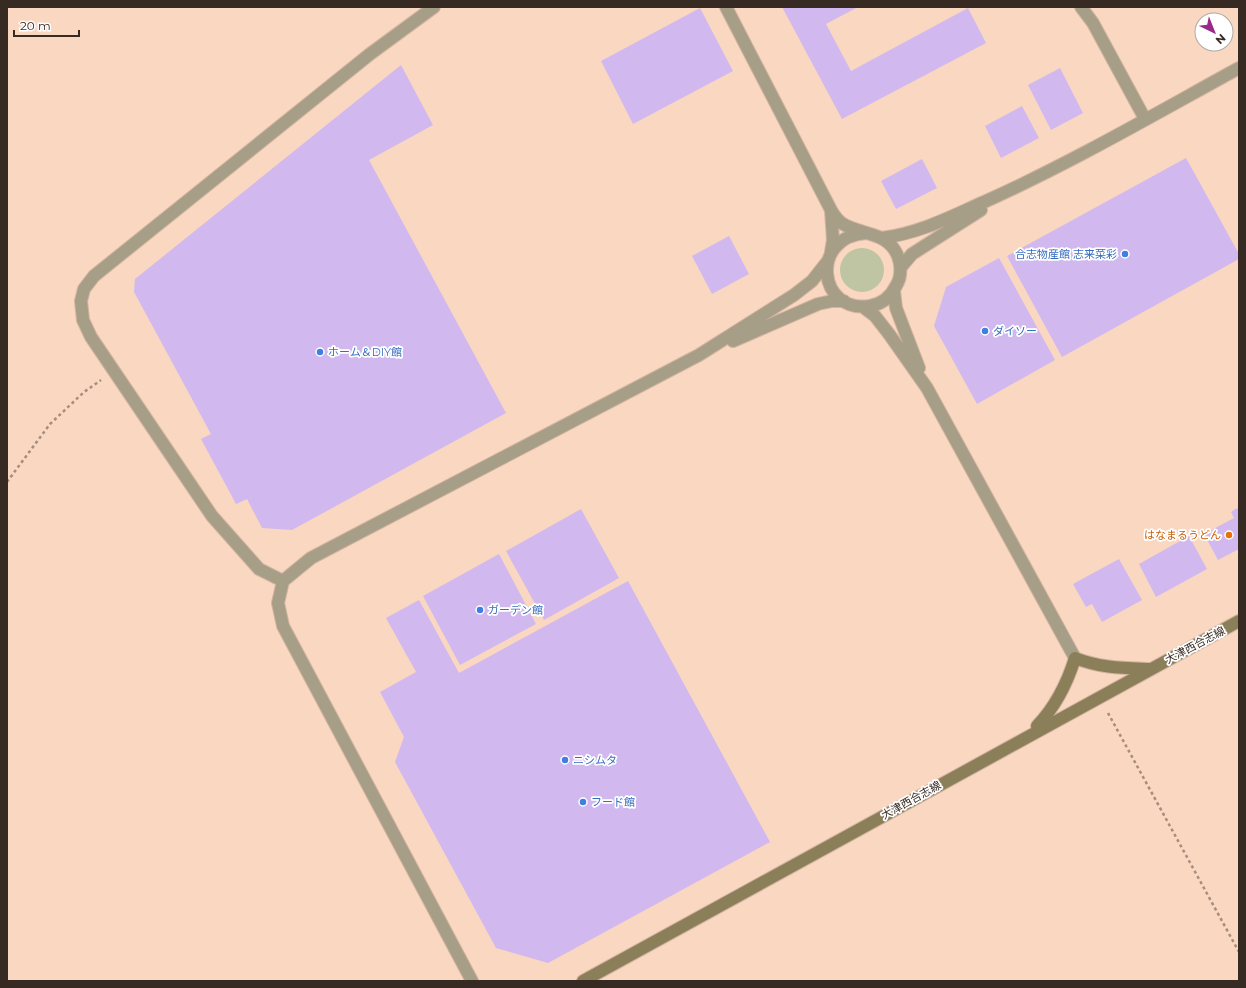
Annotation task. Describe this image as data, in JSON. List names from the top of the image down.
{
  "streets": {
    "main road": ["大津西合志線"]
  },
  "places": [
    "合志物産館 志来菜彩",
    "ダイソー",
    "ホーム＆DIY館",
    "はなまるうどん",
    "ガーデン館",
    "ニシムタ",
    "フード館"
  ],
  "scale_bar": "20 m",
  "north": "bottom right"
}
